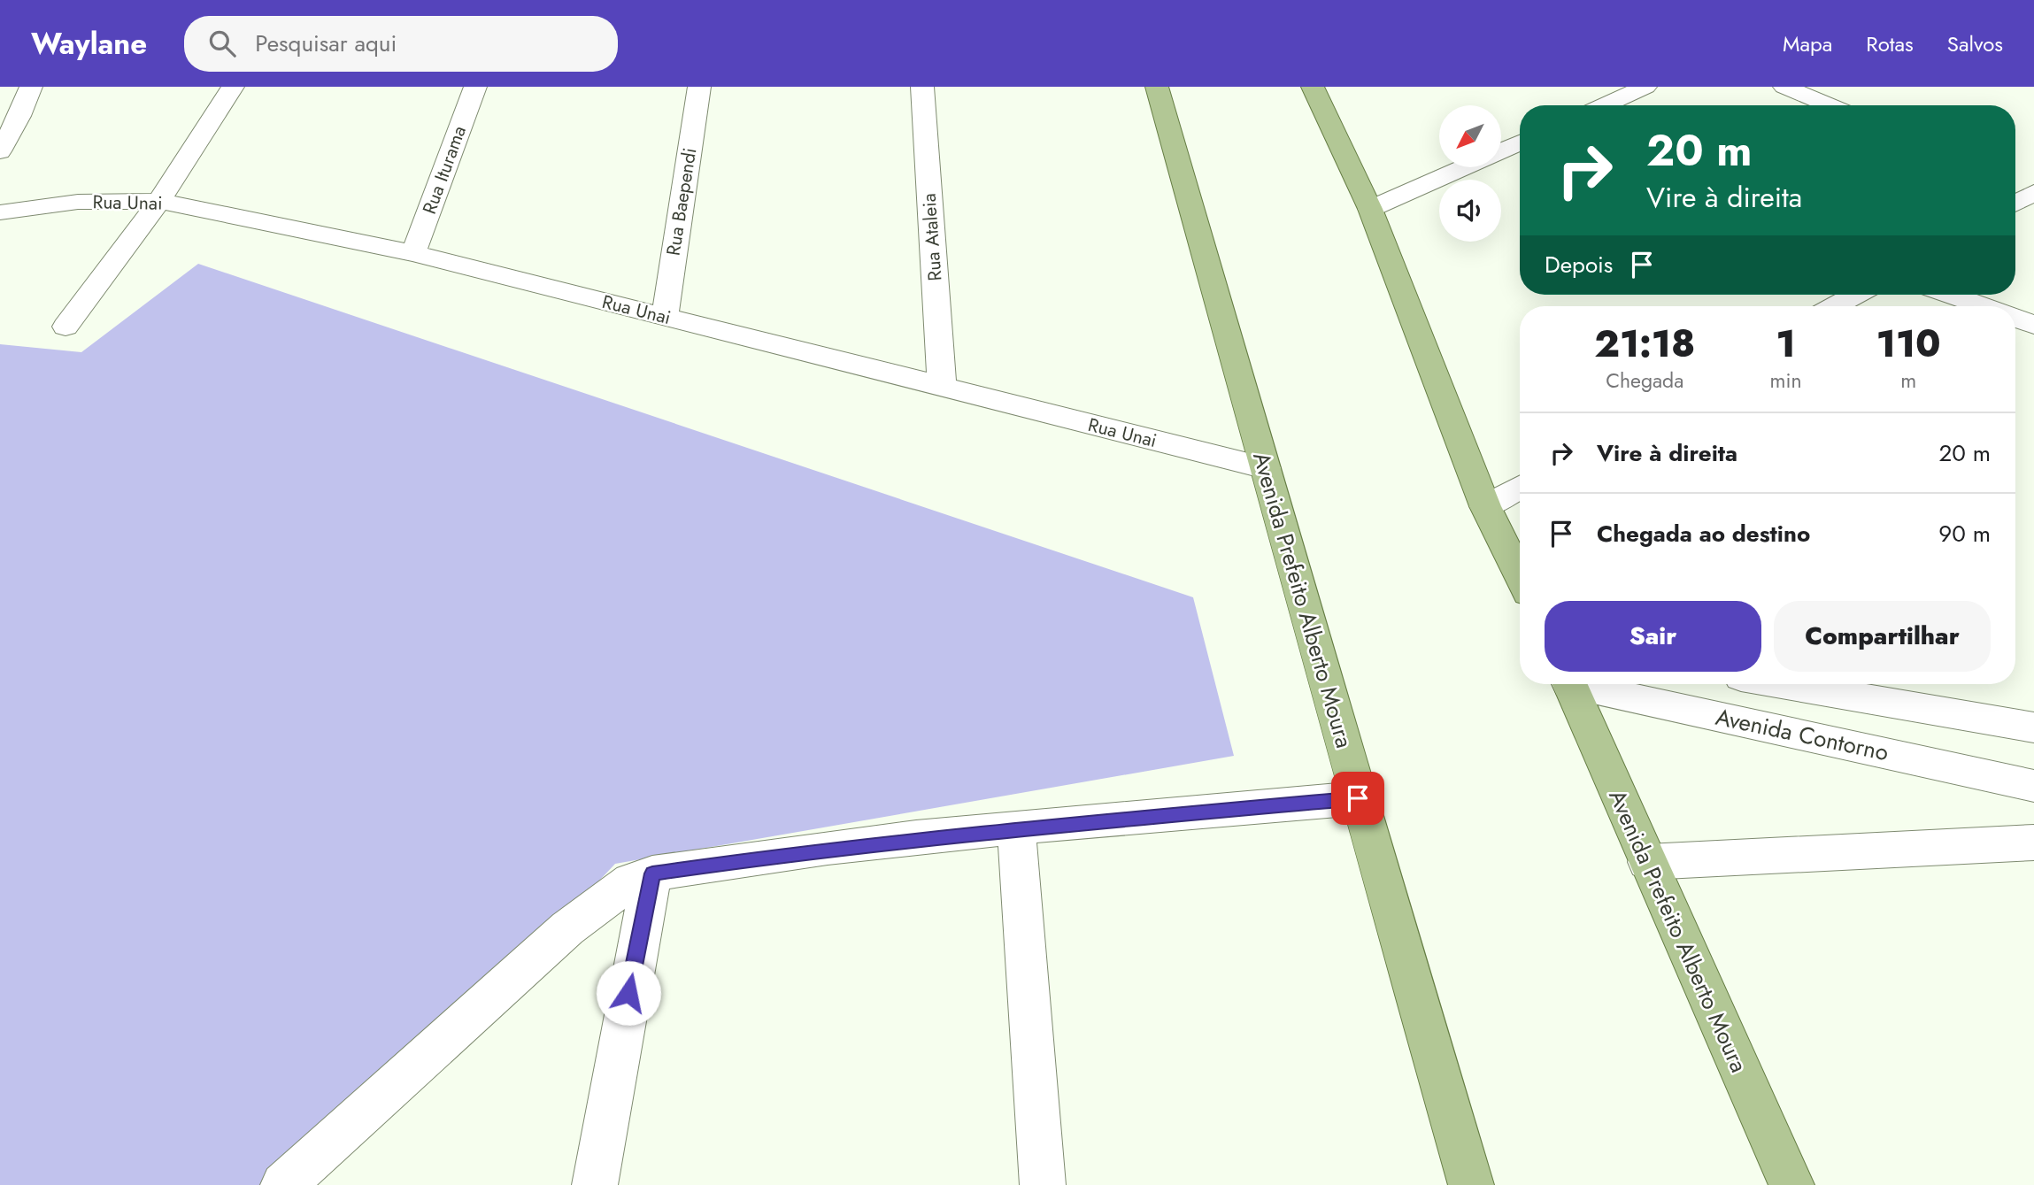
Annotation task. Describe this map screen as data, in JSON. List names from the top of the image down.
{
  "streets": {
    "main road": ["Avenida Prefeito Alberto Moura"],
    "street": [
      "Rua Iturama",
      "Rua Baependi",
      "Rua Unai",
      "Rua Ataleia",
      "Avenida Contorno"
    ]
  },
  "crossings": [
    ["Rua Iturama", "Rua Unai"],
    ["Rua Baependi", "Rua Unai"],
    ["Rua Unai", "Rua Ataleia"],
    ["Rua Unai", "Avenida Prefeito Alberto Moura"]
  ],
  "north": "bottom left",
  "page": {
    "header": "Waylane",
    "search": "Pesquisar aqui",
    "nav": ["Mapa", "Rotas", "Salvos"],
    "turn": ["20 m", "Vire à direita"],
    "then": "Depois",
    "eta": [
      "21:18",
      "Chegada",
      "1",
      "min",
      "110",
      "m"
    ],
    "list": [
      {
        "name": "Vire à direita",
        "value": "20 m"
      },
      {
        "name": "Chegada ao destino",
        "value": "90 m"
      }
    ],
    "buttons": ["Sair", "Compartilhar"]
  }
}
